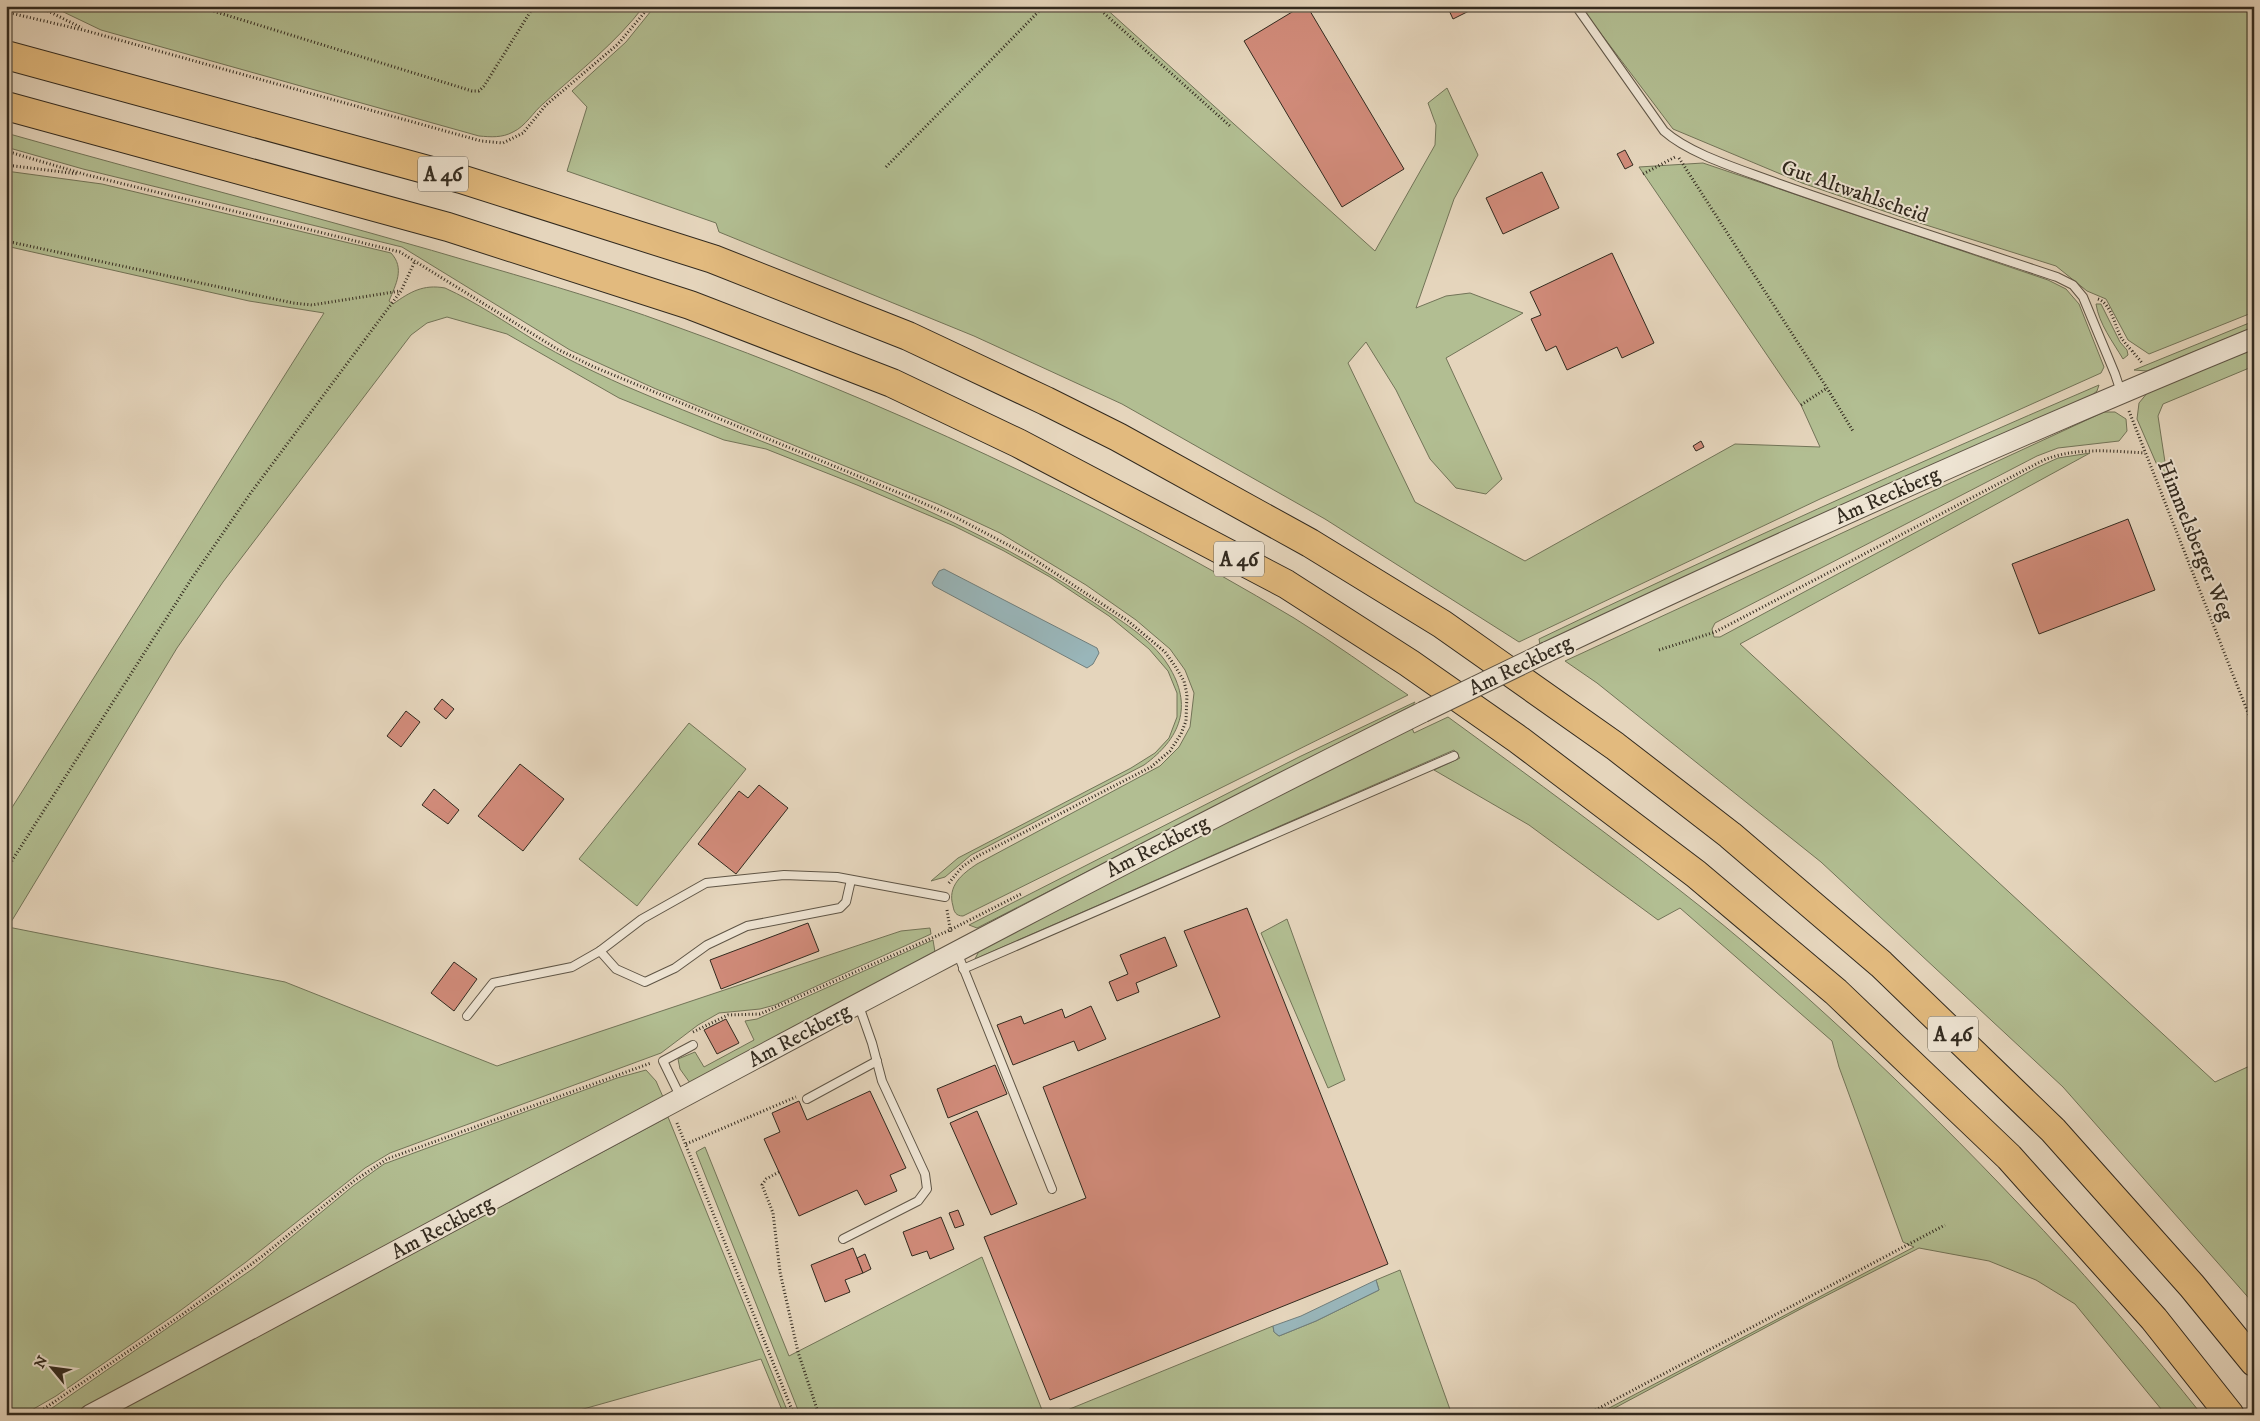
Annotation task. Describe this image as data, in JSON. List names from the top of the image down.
{
  "streets": {
    "highway": ["A 46"],
    "street": ["Am Reckberg"],
    "lane": ["Gut Altwahlscheid"],
    "path": ["Himmelsberger Weg"]
  },
  "crossings": [
    ["Gut Altwahlscheid", "Am Reckberg"],
    ["Gut Altwahlscheid", "Himmelsberger Weg"],
    ["Am Reckberg", "Himmelsberger Weg"]
  ],
  "north": "top left"
}
